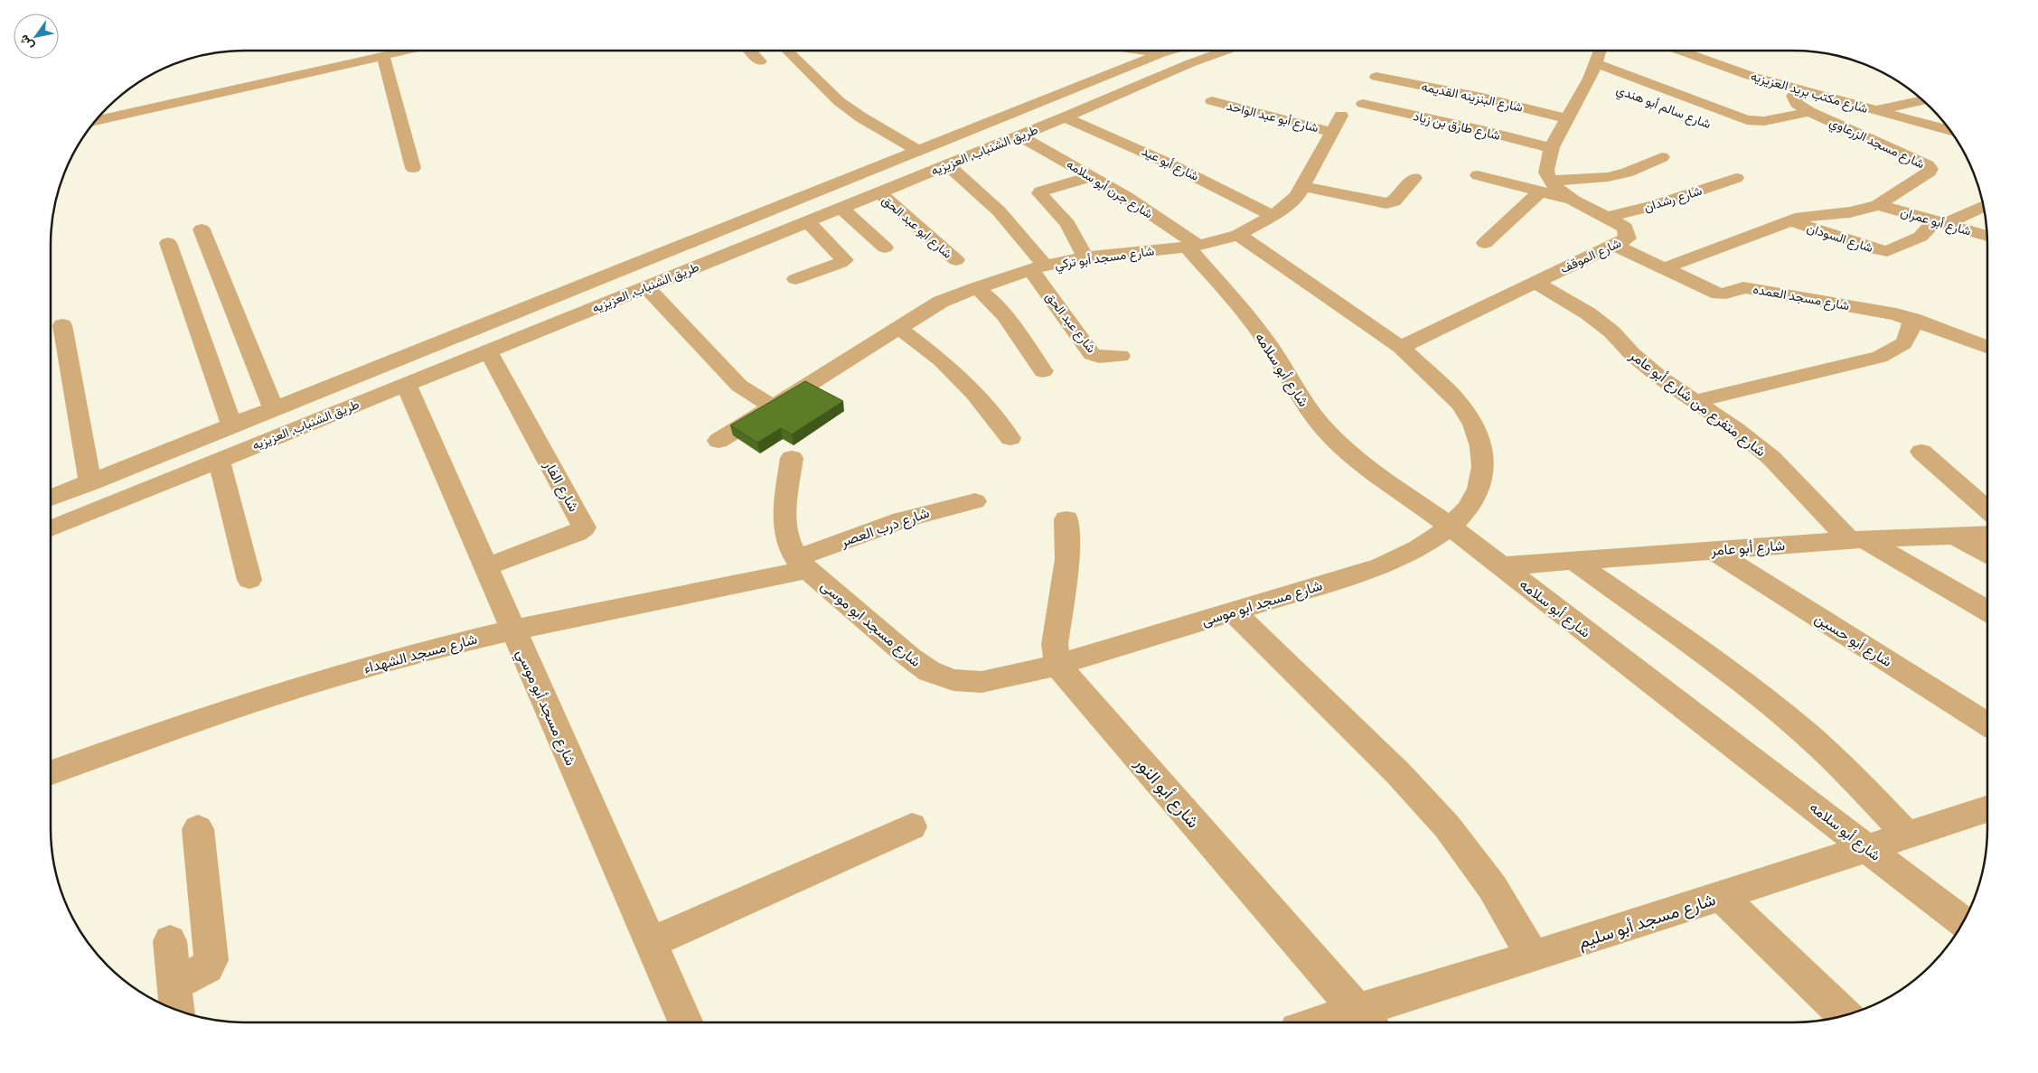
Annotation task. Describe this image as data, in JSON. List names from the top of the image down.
{
  "streets": {
    "street": [
      "شارع مكتب بريد العزيزيه",
      "شارع البنزينه القديمه",
      "شارع سالم أبو هندي",
      "شارع أبو عبد الواحد",
      "شارع طارق بن زياد",
      "شارع مسجد الزرعاوي",
      "طريق الشنباب, العزيزيه",
      "شارع أبو عيد",
      "شارع جرن أبو سلامه",
      "شارع رشدان",
      "شارع أبو عمران",
      "شارع ابو عبد الحق",
      "شارع السودان",
      "شارع الموقف",
      "شارع مسجد أبو تركي",
      "شارع مسجد العمده",
      "شارع عبد الحق",
      "شارع أبو سلامه",
      "شارع متفرع من شارع أبو عامر",
      "شارع الفار",
      "شارع درب العصر",
      "شارع أبو عامر",
      "شارع مسجد ابو موسى",
      "شارع أبو حسين",
      "شارع مسجد الشهداء",
      "شارع مسجد أبو موسي",
      "شارع أبو النور",
      "شارع مسجد أبو سليم"
    ]
  },
  "crossings": [
    ["شارع مكتب بريد العزيزيه", "شارع مسجد الزرعاوي"],
    ["شارع أبو عبد الواحد", "شارع مسجد أبو تركي"],
    ["شارع مسجد الزرعاوي", "شارع أبو عمران"],
    ["شارع مسجد الزرعاوي", "شارع السودان"],
    ["شارع مسجد الزرعاوي", "شارع مسجد العمده"],
    ["طريق الشنباب, العزيزيه", "شارع أبو عيد"],
    ["طريق الشنباب, العزيزيه", "شارع جرن أبو سلامه"],
    ["طريق الشنباب, العزيزيه", "شارع ابو عبد الحق"],
    ["طريق الشنباب, العزيزيه", "شارع الفار"],
    ["طريق الشنباب, العزيزيه", "شارع مسجد أبو موسي"],
    ["شارع أبو عيد", "شارع مسجد أبو تركي"],
    ["شارع جرن أبو سلامه", "شارع مسجد أبو تركي"],
    ["شارع جرن أبو سلامه", "شارع أبو سلامه"],
    ["شارع رشدان", "شارع الموقف"],
    ["شارع أبو عمران", "شارع السودان"],
    ["شارع الموقف", "شارع مسجد العمده"],
    ["شارع الموقف", "شارع متفرع من شارع أبو عامر"],
    ["شارع الموقف", "شارع مسجد ابو موسى"],
    ["شارع مسجد أبو تركي", "شارع عبد الحق"],
    ["شارع مسجد أبو تركي", "شارع أبو سلامه"],
    ["شارع مسجد أبو تركي", "شارع مسجد ابو موسى"],
    ["شارع أبو سلامه", "شارع أبو عامر"],
    ["شارع أبو سلامه", "شارع مسجد ابو موسى"],
    ["شارع أبو سلامه", "شارع مسجد أبو سليم"],
    ["شارع متفرع من شارع أبو عامر", "شارع أبو عامر"],
    ["شارع الفار", "شارع مسجد أبو موسي"],
    ["شارع درب العصر", "شارع مسجد ابو موسى"],
    ["شارع درب العصر", "شارع مسجد الشهداء"],
    ["شارع أبو عامر", "شارع أبو حسين"],
    ["شارع مسجد ابو موسى", "شارع مسجد الشهداء"],
    ["شارع مسجد ابو موسى", "شارع أبو النور"],
    ["شارع مسجد الشهداء", "شارع مسجد أبو موسي"],
    ["شارع أبو النور", "شارع مسجد أبو سليم"]
  ],
  "north": "bottom left"
}
